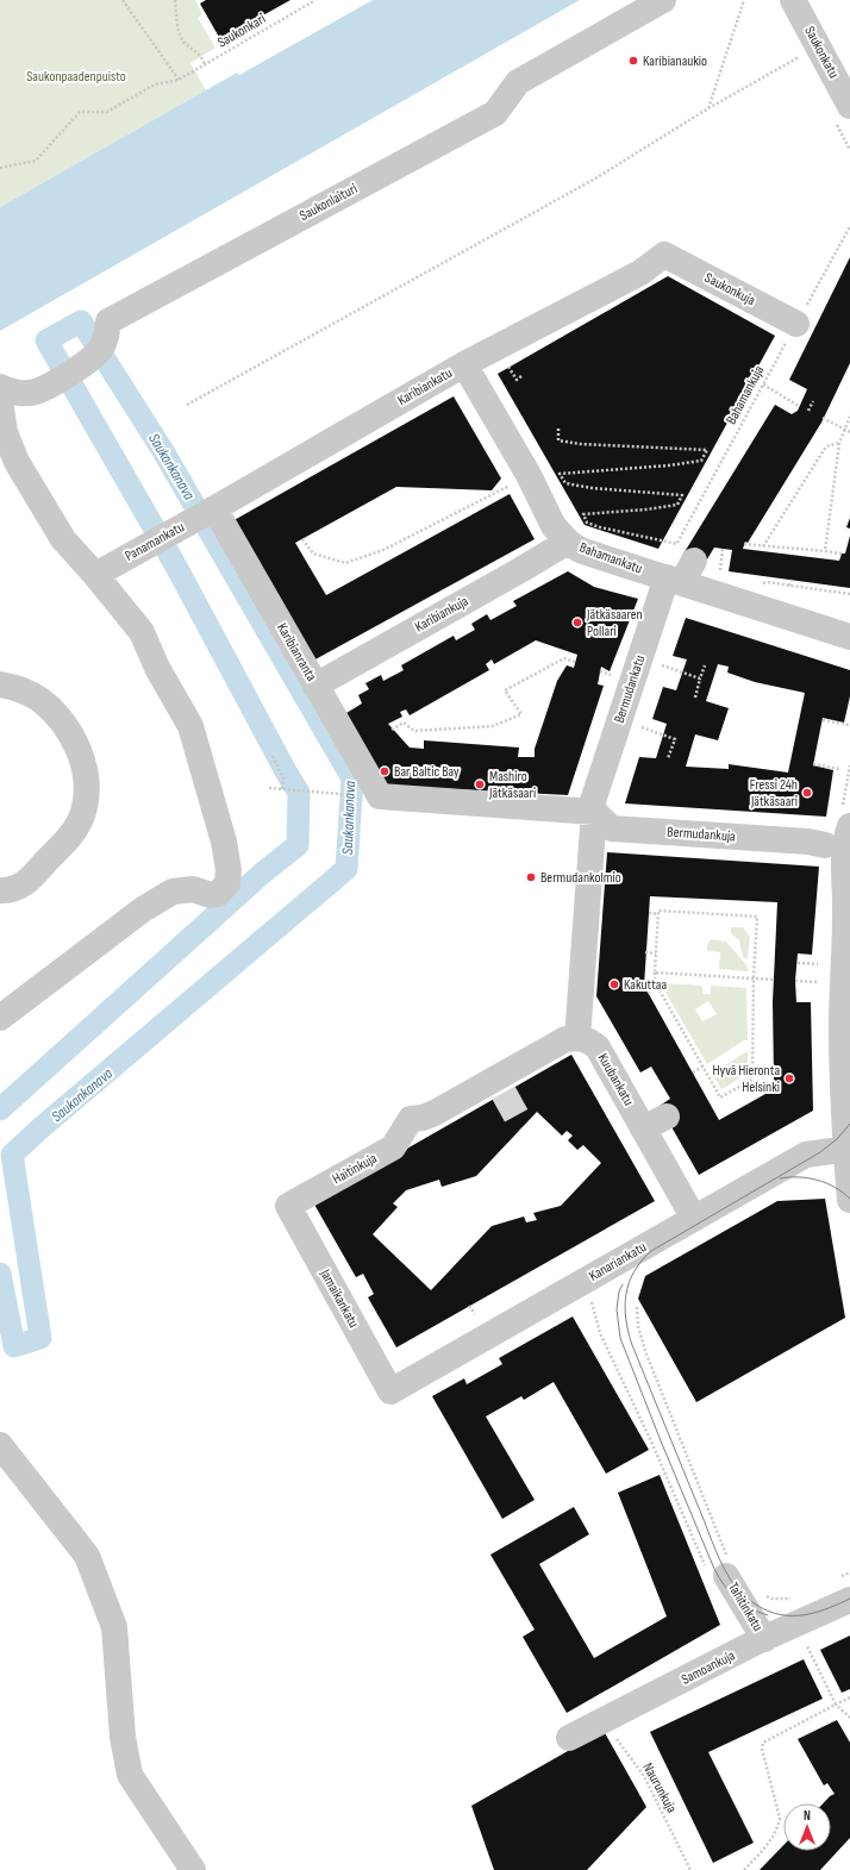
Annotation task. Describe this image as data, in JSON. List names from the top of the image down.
{
  "streets": {
    "street": [
      "Saukonkatu",
      "Saukonlaituri",
      "Saukonkuja",
      "Karibiankatu",
      "Panamankatu",
      "Bahamankatu",
      "Karibiankuja",
      "Karibianranta",
      "Bermudankatu",
      "Bermudankuja",
      "Kuubankatu",
      "Haitinkuja",
      "Kanariankatu",
      "Jamaikankatu",
      "Tahitinkatu",
      "Samoankuja"
    ],
    "path": ["Saukonkari", "Bahamankuja", "Naurunkuja"]
  },
  "crossings": [
    ["Saukonkuja", "Karibiankatu"],
    ["Saukonkuja", "Bahamankuja"],
    ["Karibiankatu", "Panamankatu"],
    ["Karibiankatu", "Bahamankatu"],
    ["Karibiankatu", "Karibianranta"],
    ["Bahamankuja", "Bahamankatu"],
    ["Bahamankuja", "Bermudankatu"],
    ["Panamankatu", "Karibianranta"],
    ["Bahamankatu", "Karibiankuja"],
    ["Bahamankatu", "Bermudankatu"],
    ["Karibiankuja", "Karibianranta"],
    ["Karibianranta", "Bermudankatu"],
    ["Karibianranta", "Bermudankuja"],
    ["Bermudankatu", "Bermudankuja"],
    ["Kuubankatu", "Haitinkuja"],
    ["Kuubankatu", "Kanariankatu"],
    ["Haitinkuja", "Jamaikankatu"],
    ["Kanariankatu", "Jamaikankatu"],
    ["Tahitinkatu", "Samoankuja"],
    ["Samoankuja", "Naurunkuja"]
  ],
  "water": ["Saukonkanava"],
  "parks": ["Saukonpaadenpuisto"],
  "places": [
    "Karibianaukio",
    "Jätkäsaaren Pollari",
    "Bar Baltic Bay",
    "Mashiro Jätkäsaari",
    "Fressi 24h Jätkäsaari",
    "Bermudankolmio",
    "Kakuttaa",
    "Hyvä Hieronta Helsinki"
  ],
  "north": "top"
}
